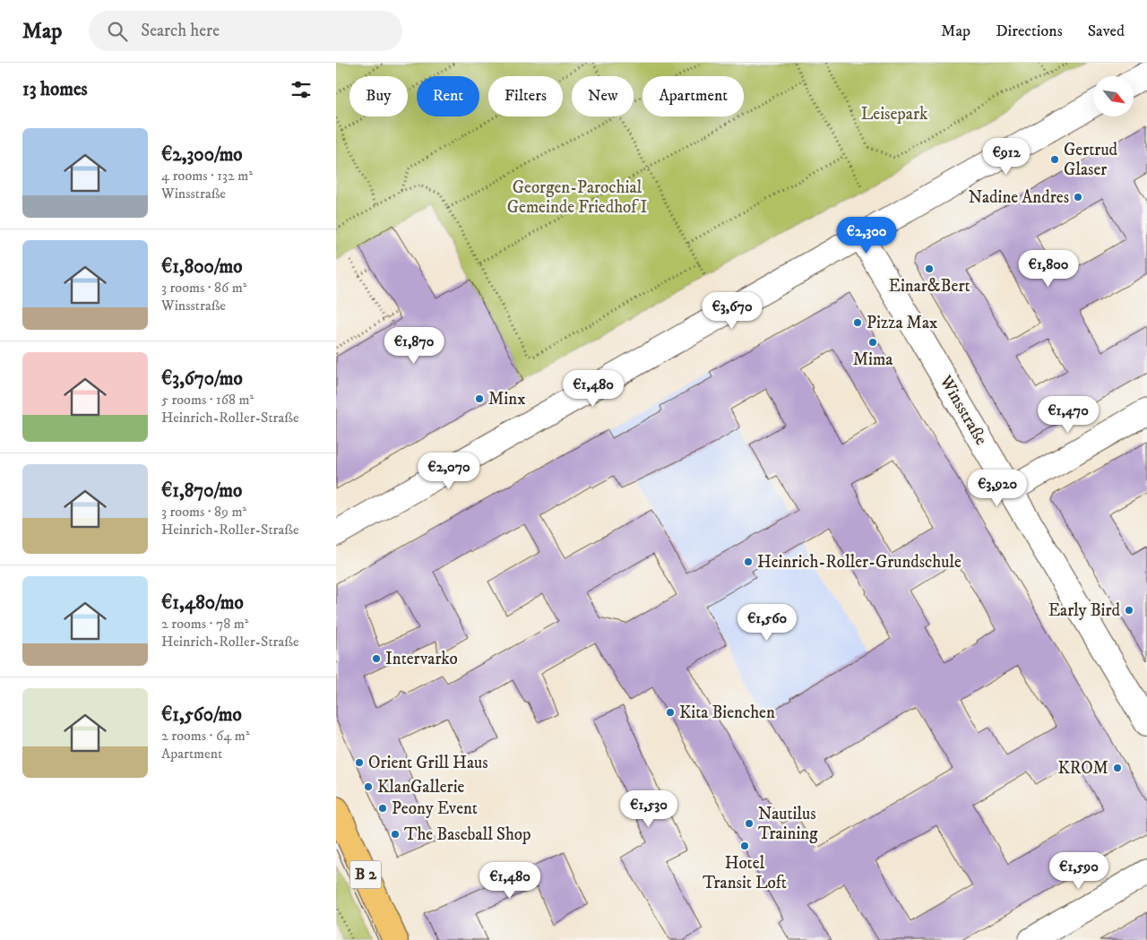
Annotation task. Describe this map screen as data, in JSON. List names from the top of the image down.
{
  "streets": {
    "main road": ["B 2"],
    "street": ["Winsstraße"]
  },
  "parks": ["Leisepark", "Georgen-Parochial Gemeinde Friedhof I"],
  "places": [
    "Gertrud Glaser",
    "Nadine Andres",
    "Einar&Bert",
    "Pizza Max",
    "Mima",
    "Minx",
    "Heinrich-Roller-Grundschule",
    "Early Bird",
    "Intervarko",
    "Kita Bienchen",
    "Orient Grill Haus",
    "KROM",
    "KlanGallerie",
    "Peony Event",
    "Nautilus Training",
    "The Baseball Shop",
    "Hotel Transit Loft"
  ],
  "north": "bottom right",
  "page": {
    "header": "Map",
    "search": "Search here",
    "nav": ["Map", "Directions", "Saved"],
    "heading": "13 homes",
    "chip": [
      "Buy",
      "Rent",
      "Filters",
      "New",
      "Apartment"
    ],
    "list": [
      {
        "name": "€2,300/mo",
        "note": "4 rooms · 132 m² · Winsstraße"
      },
      {
        "name": "€1,800/mo",
        "note": "3 rooms · 86 m² · Winsstraße"
      },
      {
        "name": "€3,670/mo",
        "note": "5 rooms · 168 m² · Heinrich-Roller-Straße"
      },
      {
        "name": "€1,870/mo",
        "note": "3 rooms · 89 m² · Heinrich-Roller-Straße"
      },
      {
        "name": "€1,480/mo",
        "note": "2 rooms · 78 m² · Heinrich-Roller-Straße"
      },
      {
        "name": "€1,560/mo",
        "note": "2 rooms · 64 m² · Apartment"
      }
    ],
    "price": [
      "€912",
      "€2,300",
      "€1,800",
      "€3,670",
      "€1,870",
      "€1,480",
      "€1,470",
      "€2,070",
      "€3,920",
      "€1,560",
      "€1,530",
      "€1,590",
      "€1,480"
    ]
  }
}
